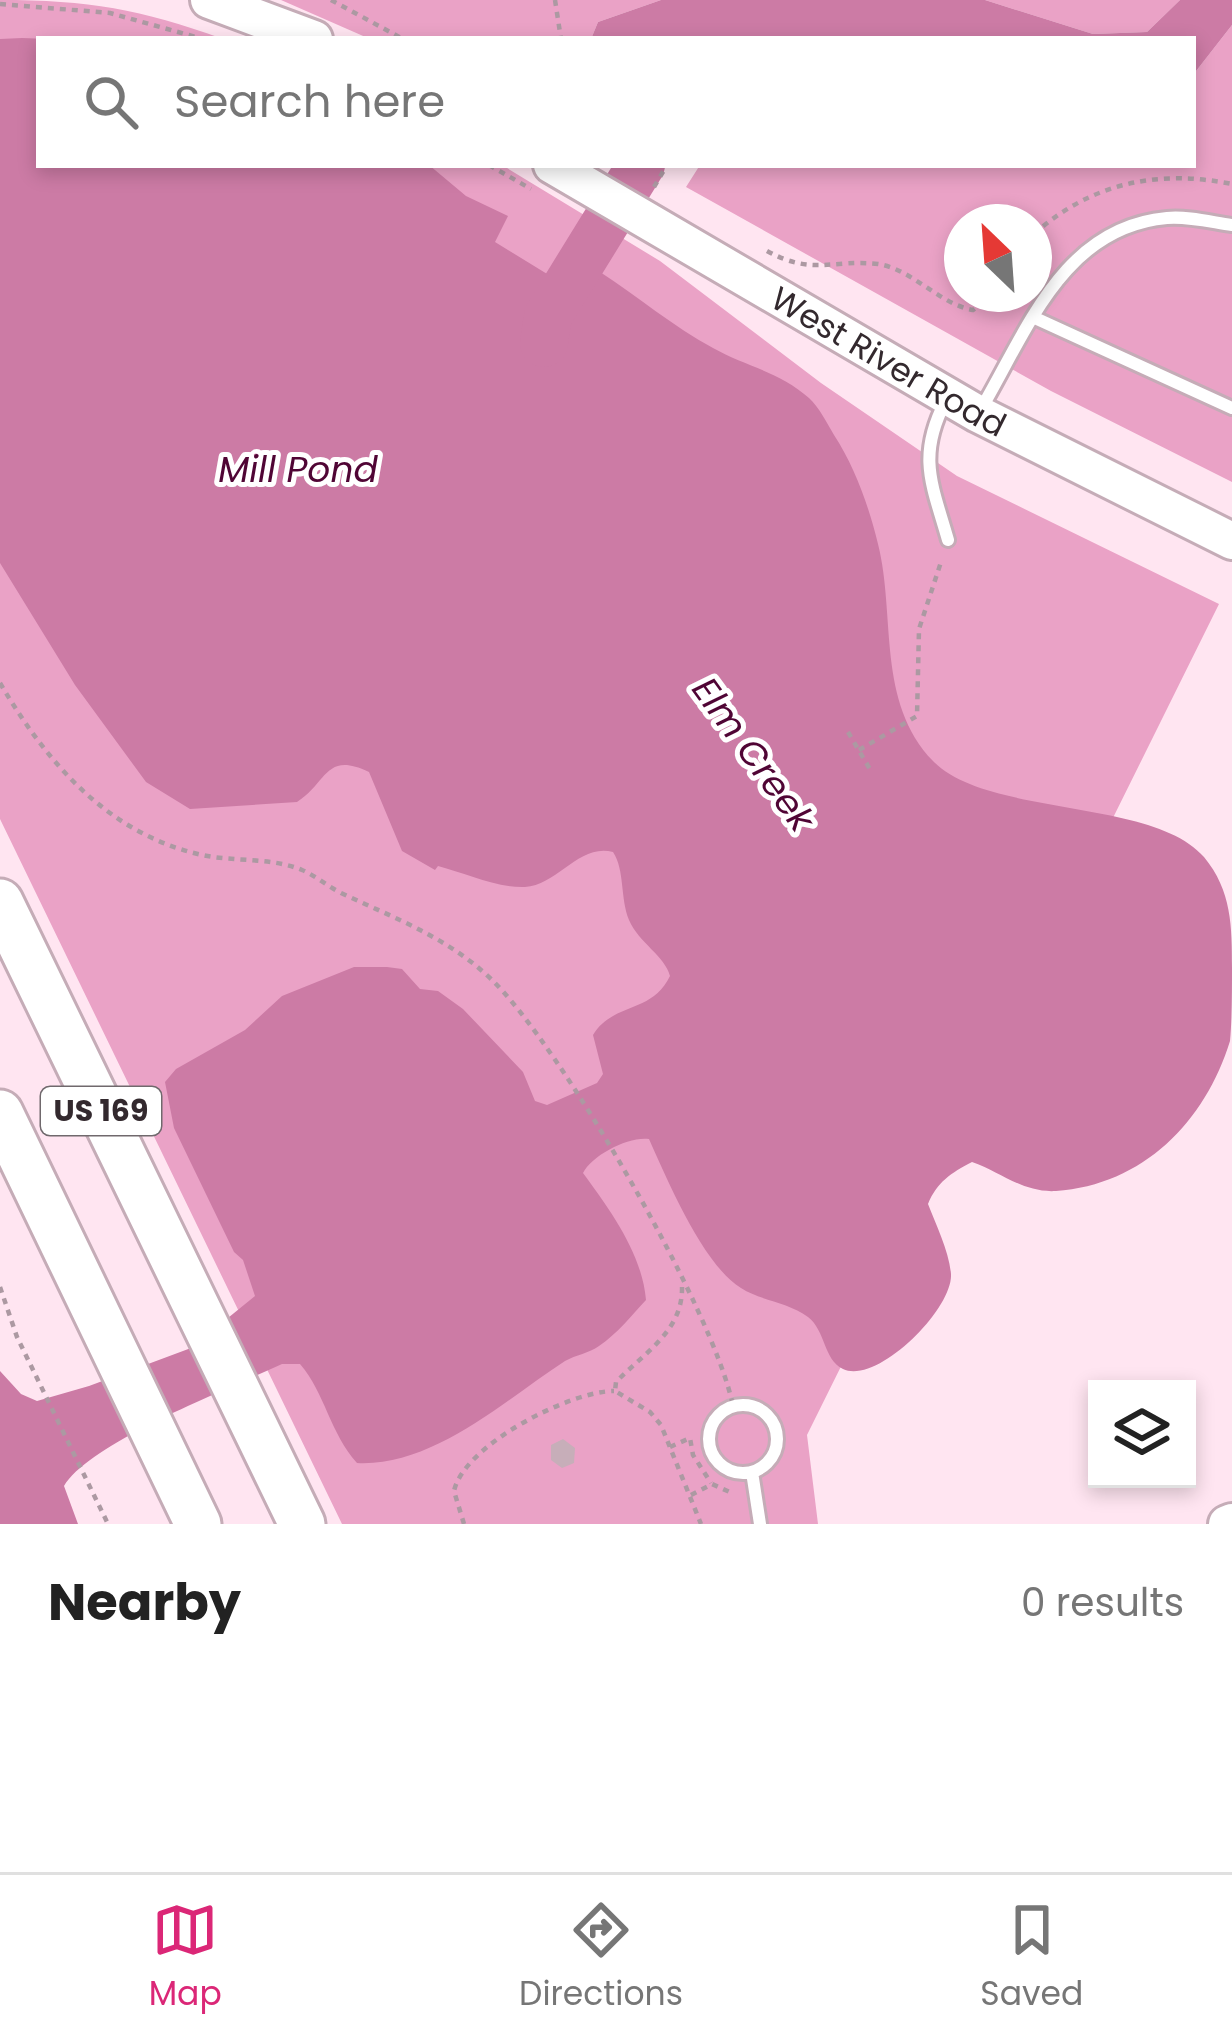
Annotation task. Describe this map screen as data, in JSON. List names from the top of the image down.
{
  "streets": {
    "highway": ["US 169"],
    "street": ["West River Road"]
  },
  "water": ["Mill Pond", "Elm Creek"],
  "north": "top left",
  "page": {
    "search": "Search here",
    "heading": ["Nearby", "0 results"],
    "nav": ["Map", "Directions", "Saved"]
  }
}
